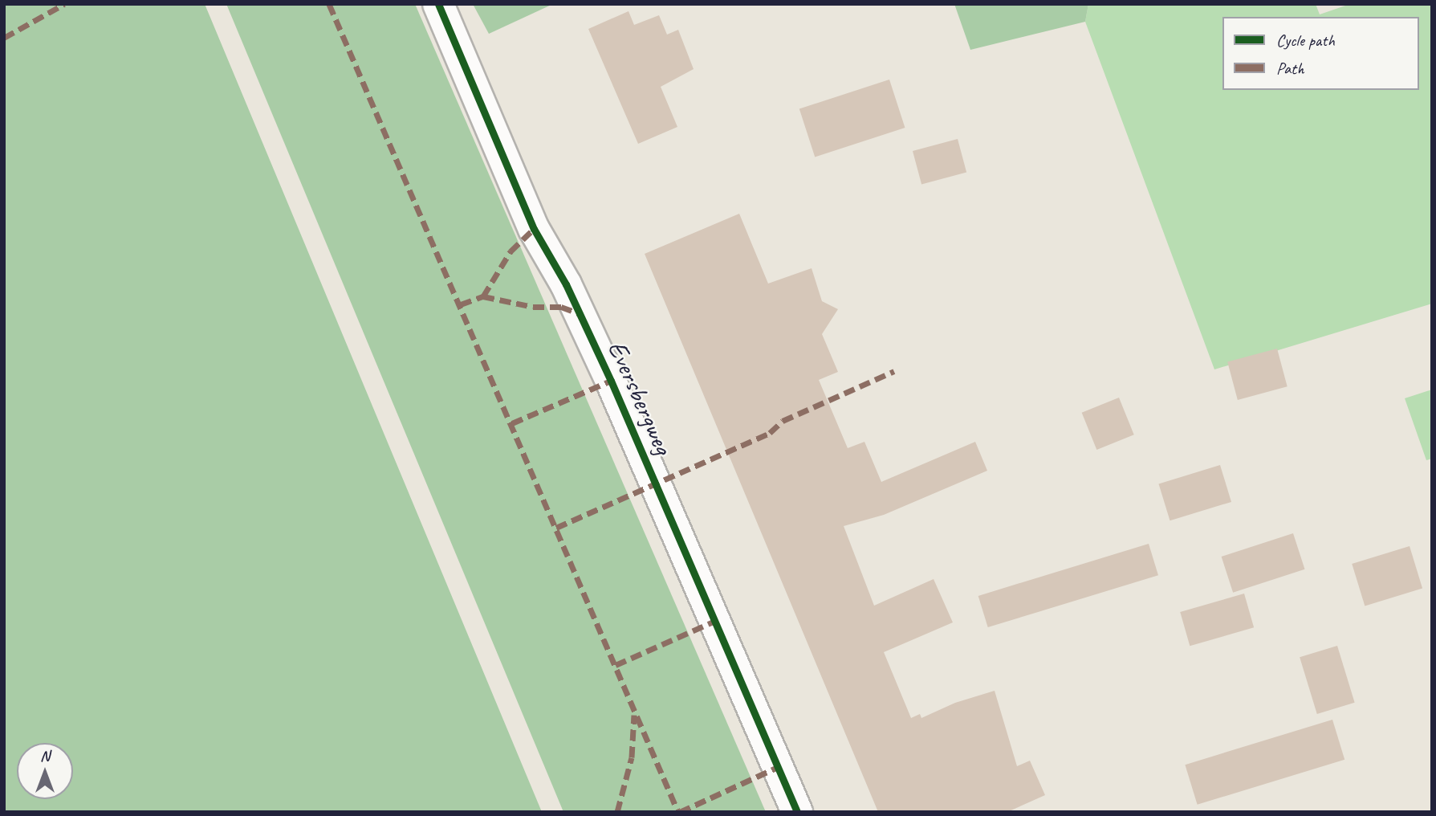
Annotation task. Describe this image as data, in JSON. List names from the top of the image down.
{
  "streets": {
    "street": ["Eversbergweg"]
  },
  "legend": ["Cycle path", "Path"],
  "north": "top"
}
